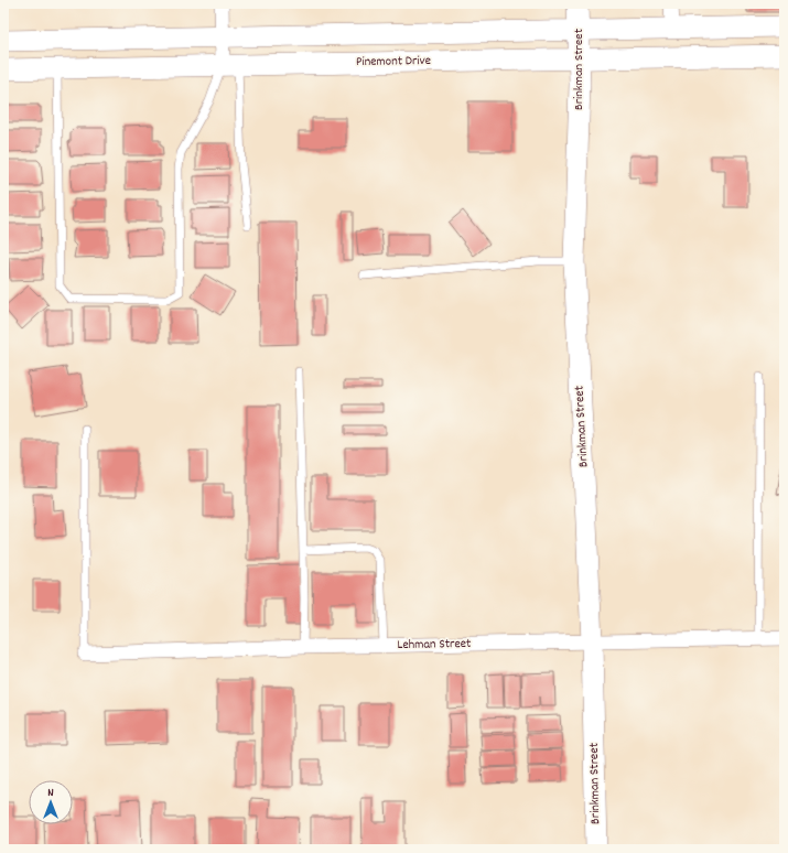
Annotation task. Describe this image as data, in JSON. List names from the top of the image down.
{
  "streets": {
    "main road": ["Pinemont Drive", "Brinkman Street"],
    "street": ["Lehman Street"]
  },
  "crossings": [
    ["Pinemont Drive", "Brinkman Street"],
    ["Brinkman Street", "Lehman Street"]
  ],
  "north": "top"
}
